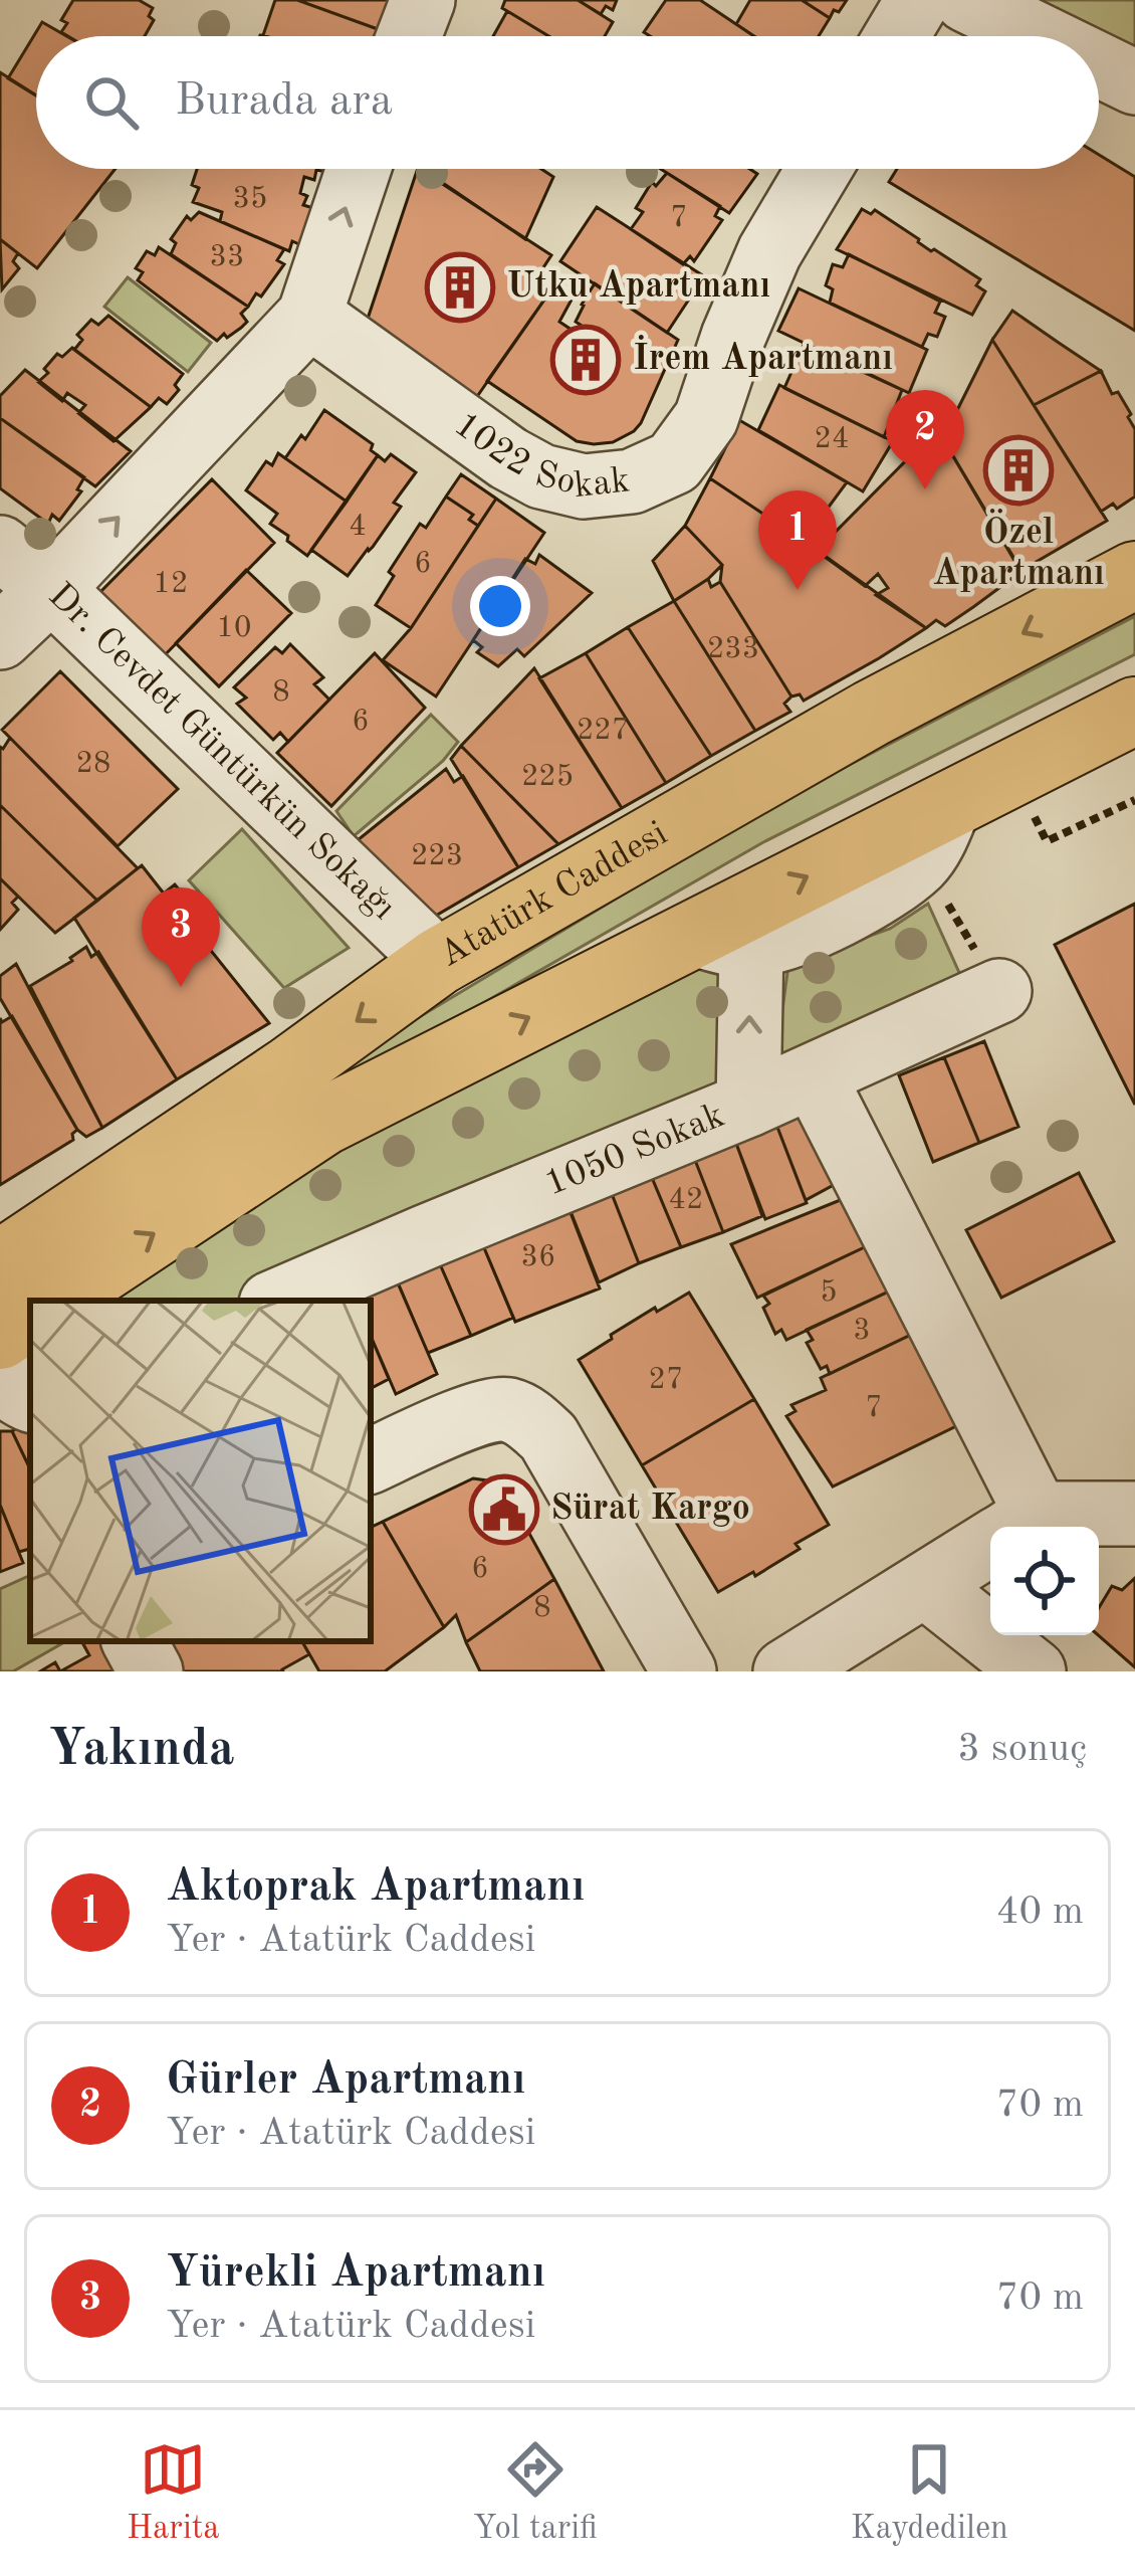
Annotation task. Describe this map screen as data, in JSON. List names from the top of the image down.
{
  "streets": {
    "main road": ["Atatürk Caddesi"],
    "street": ["1022 Sokak", "Dr. Cevdet Güntürkün Sokağı", "1050 Sokak"]
  },
  "crossings": [
    ["Dr. Cevdet Güntürkün Sokağı", "Atatürk Caddesi"]
  ],
  "places": {
    "building": ["Utku Apartmanı", "İrem Apartmanı", "Özel Apartmanı"],
    "public building": ["Sürat Kargo"]
  },
  "house_numbers": [
    "35",
    "7",
    "33",
    "24",
    "4",
    "6",
    "12",
    "10",
    "233",
    "8",
    "6",
    "227",
    "28",
    "225",
    "223",
    "42",
    "36",
    "5",
    "3",
    "27",
    "7",
    "6",
    "8"
  ],
  "page": {
    "search": "Burada ara",
    "pins": ["2", "1", "3"],
    "heading": ["Yakında", "3 sonuç"],
    "list": [
      {
        "mark": "1",
        "name": "Aktoprak Apartmanı",
        "note": "Yer · Atatürk Caddesi",
        "value": "40 m"
      },
      {
        "mark": "2",
        "name": "Gürler Apartmanı",
        "note": "Yer · Atatürk Caddesi",
        "value": "70 m"
      },
      {
        "mark": "3",
        "name": "Yürekli Apartmanı",
        "note": "Yer · Atatürk Caddesi",
        "value": "70 m"
      }
    ],
    "nav": ["Harita", "Yol tarifi", "Kaydedilen"]
  }
}
